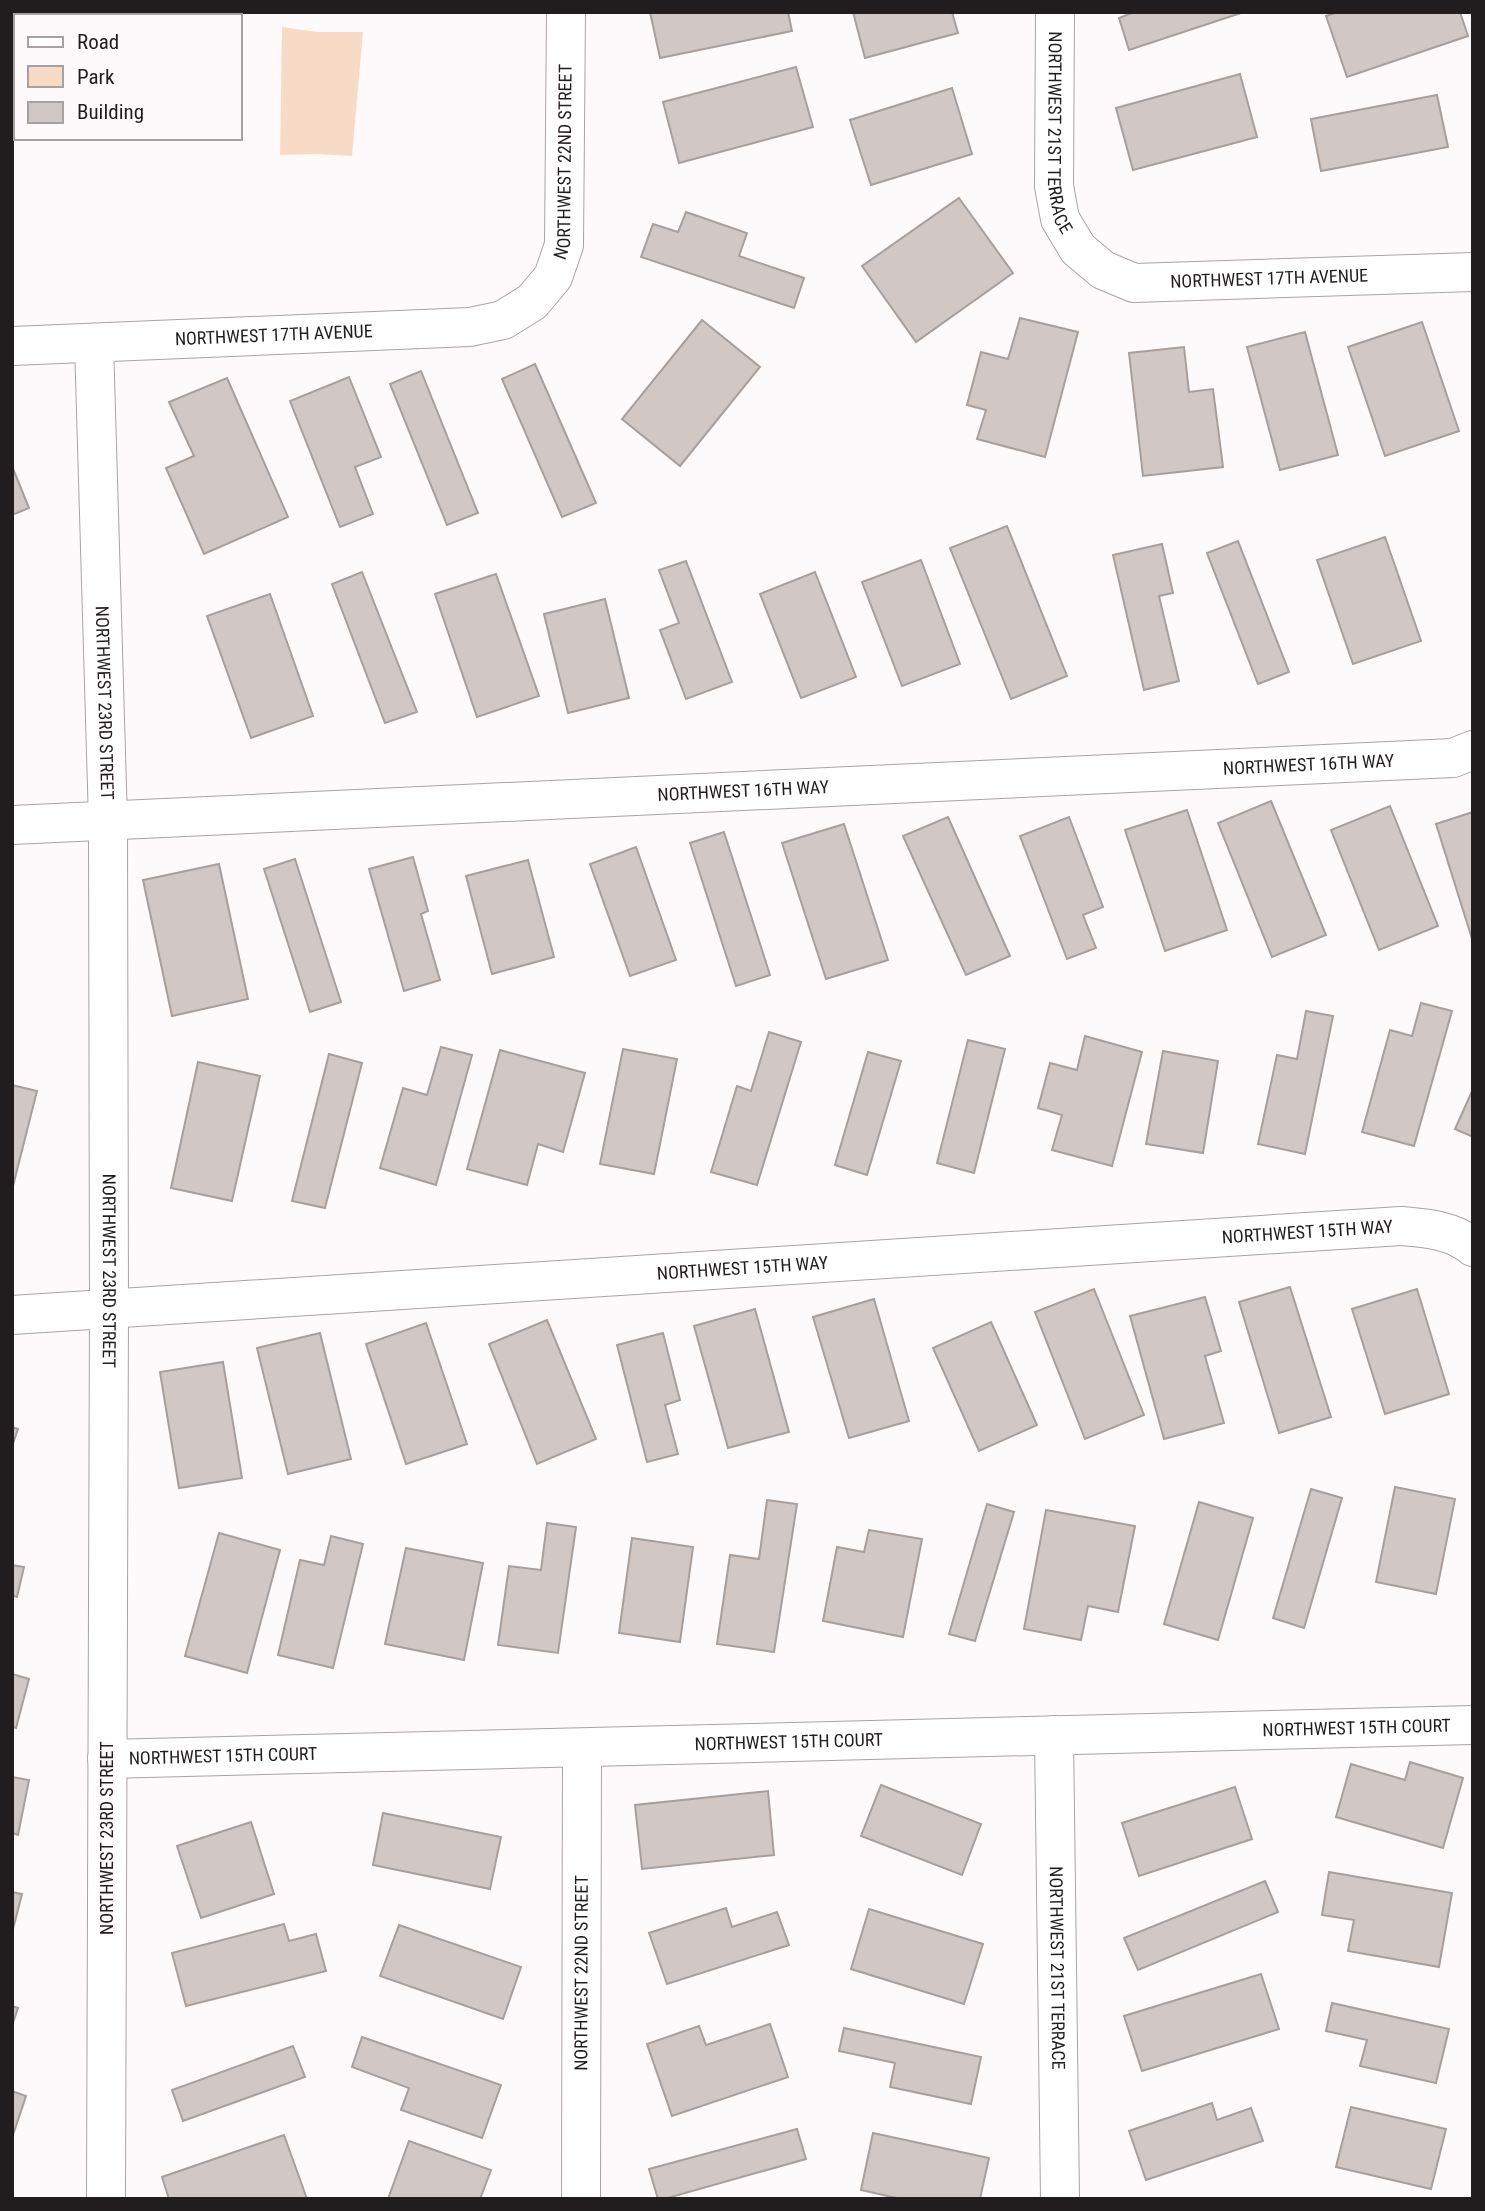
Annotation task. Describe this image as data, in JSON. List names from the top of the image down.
{
  "streets": {
    "street": [
      "NORTHWEST 21ST TERRACE",
      "NORTHWEST 22ND STREET",
      "NORTHWEST 17TH AVENUE",
      "NORTHWEST 23RD STREET",
      "NORTHWEST 16TH WAY",
      "NORTHWEST 15TH WAY",
      "NORTHWEST 15TH COURT"
    ]
  },
  "crossings": [
    ["NORTHWEST 21ST TERRACE", "NORTHWEST 17TH AVENUE"],
    ["NORTHWEST 21ST TERRACE", "NORTHWEST 15TH COURT"],
    ["NORTHWEST 22ND STREET", "NORTHWEST 17TH AVENUE"],
    ["NORTHWEST 22ND STREET", "NORTHWEST 15TH COURT"],
    ["NORTHWEST 17TH AVENUE", "NORTHWEST 23RD STREET"],
    ["NORTHWEST 23RD STREET", "NORTHWEST 16TH WAY"],
    ["NORTHWEST 23RD STREET", "NORTHWEST 15TH WAY"],
    ["NORTHWEST 23RD STREET", "NORTHWEST 15TH COURT"]
  ],
  "legend": ["Road", "Park", "Building"]
}
